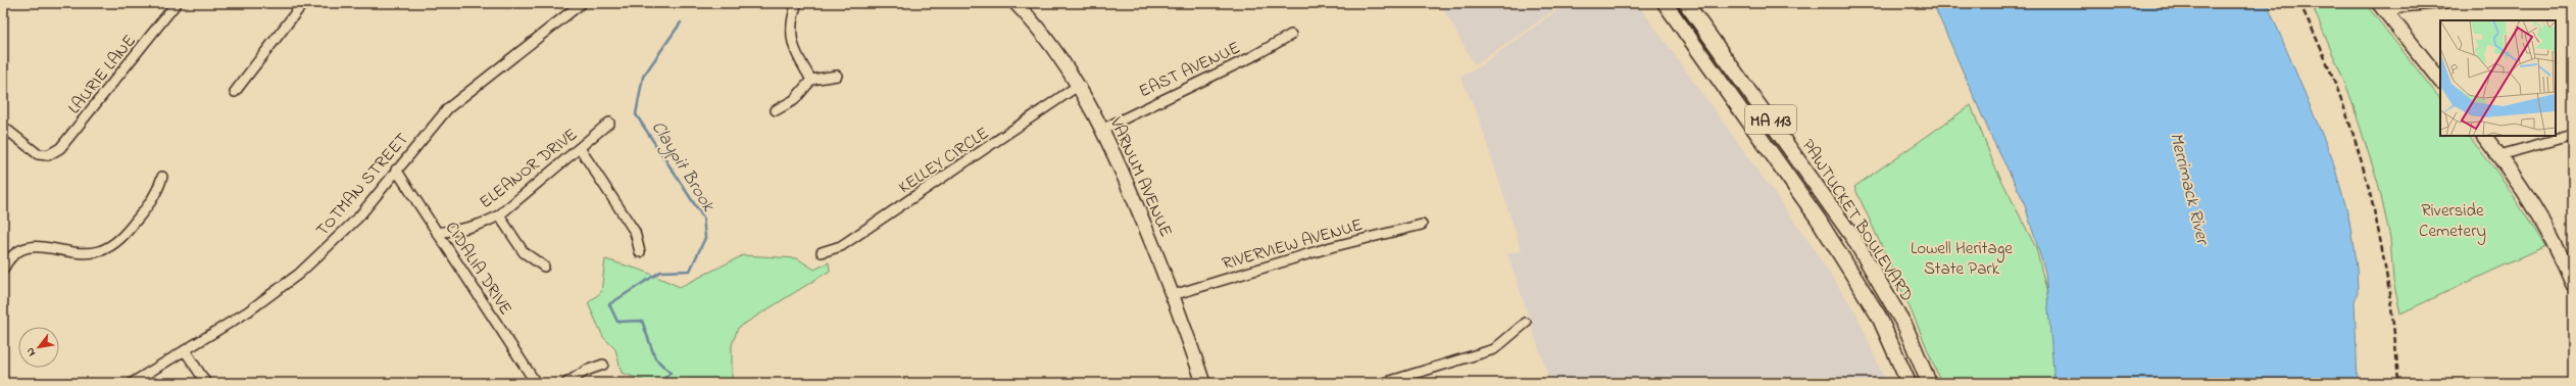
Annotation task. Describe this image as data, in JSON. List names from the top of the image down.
{
  "streets": {
    "main road": ["MA 113", "VARNUM AVENUE", "PAWTUCKET BOULEVARD"],
    "street": [
      "EAST AVENUE",
      "LAURIE LANE",
      "KELLEY CIRCLE",
      "ELEANOR DRIVE",
      "TOTMAN STREET",
      "RIVERVIEW AVENUE",
      "CIDALIA DRIVE"
    ]
  },
  "crossings": [
    ["EAST AVENUE", "VARNUM AVENUE"],
    ["KELLEY CIRCLE", "VARNUM AVENUE"],
    ["ELEANOR DRIVE", "CIDALIA DRIVE"],
    ["VARNUM AVENUE", "RIVERVIEW AVENUE"],
    ["TOTMAN STREET", "CIDALIA DRIVE"]
  ],
  "water": ["Claypit Brook", "Merrimack River"],
  "parks": ["Riverside Cemetery", "Lowell Heritage State Park"],
  "north": "bottom left"
}
